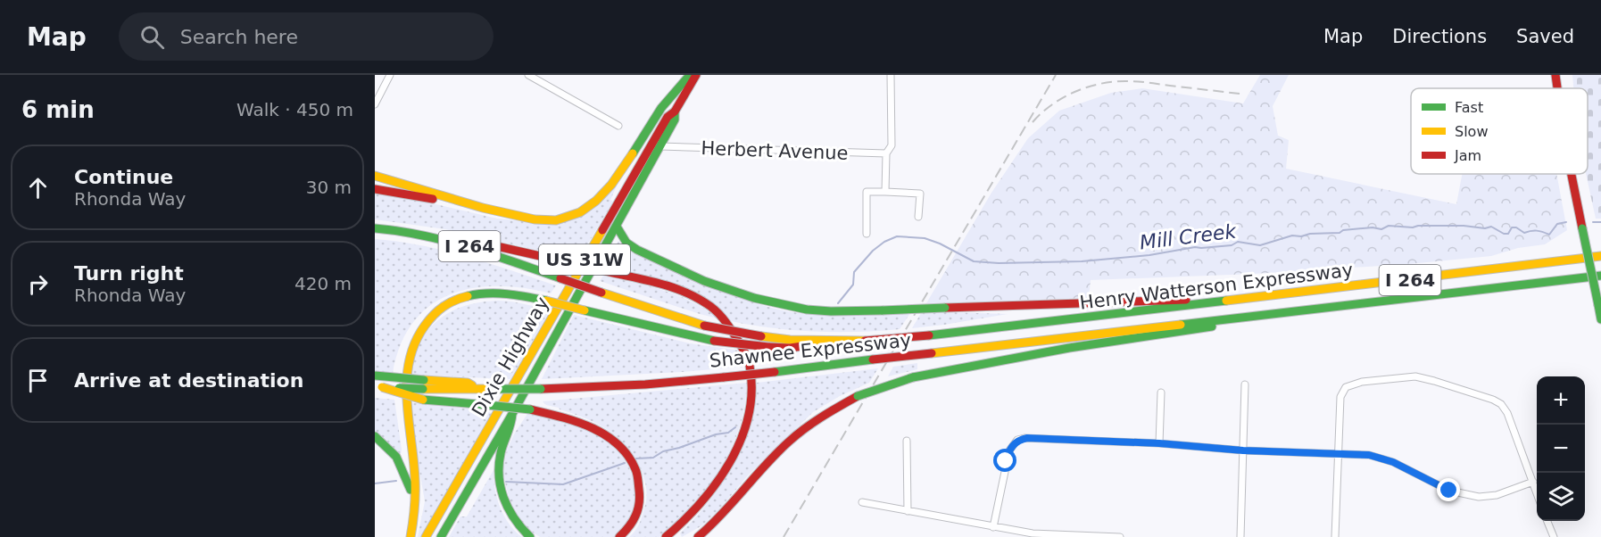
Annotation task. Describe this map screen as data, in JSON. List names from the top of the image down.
{
  "streets": {
    "main road": [
      "I 264",
      "US 31W",
      "Henry Watterson Expressway",
      "Shawnee Expressway",
      "Dixie Highway"
    ],
    "street": ["Herbert Avenue"]
  },
  "crossings": [
    ["Herbert Avenue", "Dixie Highway"],
    ["Henry Watterson Expressway", "Shawnee Expressway"]
  ],
  "water": ["Mill Creek"],
  "legend": ["Fast", "Slow", "Jam"],
  "page": {
    "header": "Map",
    "search": "Search here",
    "nav": ["Map", "Directions", "Saved"],
    "heading": ["6 min", "Walk · 450 m"],
    "list": [
      ["Continue", "Rhonda Way", "30 m"],
      ["Turn right", "Rhonda Way", "420 m"],
      "Arrive at destination"
    ],
    "map_buttons": ["+", "−"]
  }
}
